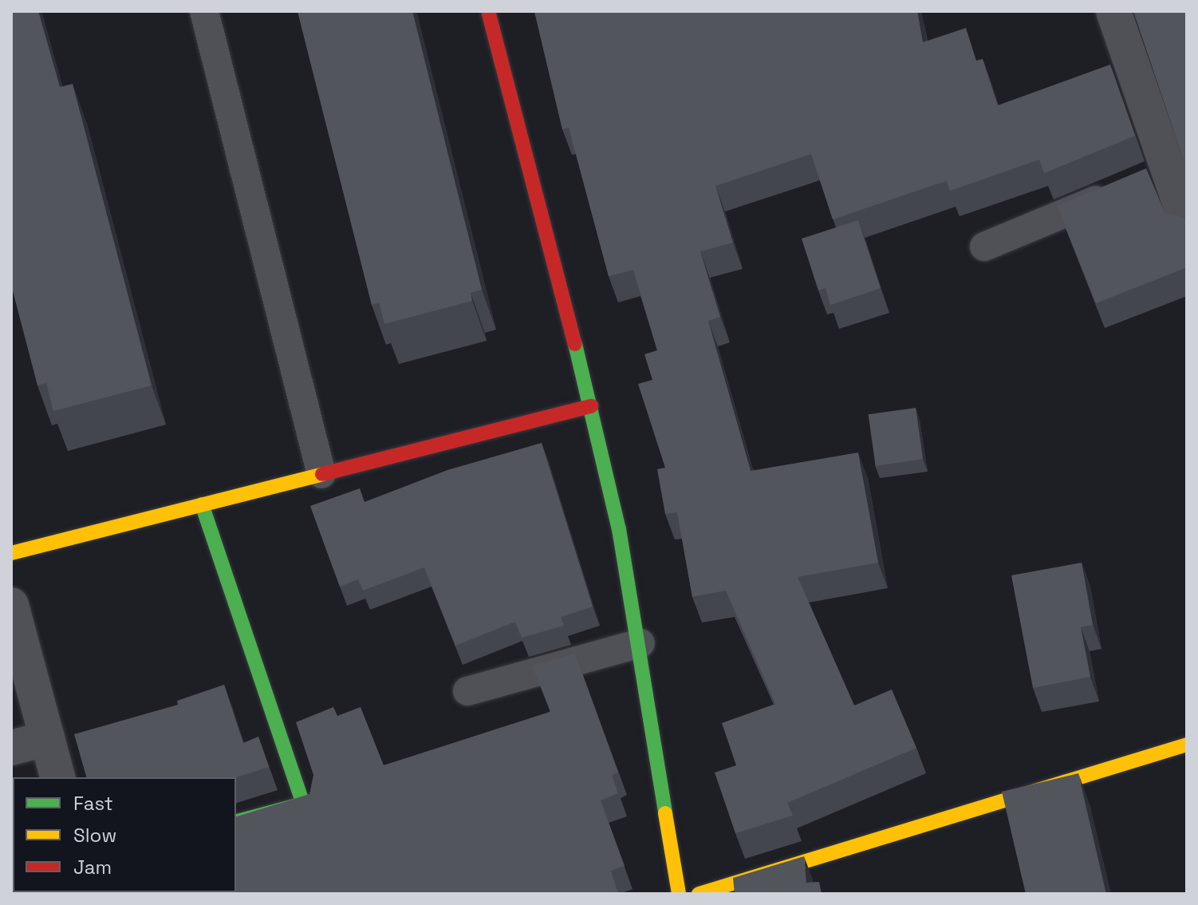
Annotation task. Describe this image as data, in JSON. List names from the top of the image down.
{
  "legend": ["Fast", "Slow", "Jam"]
}
